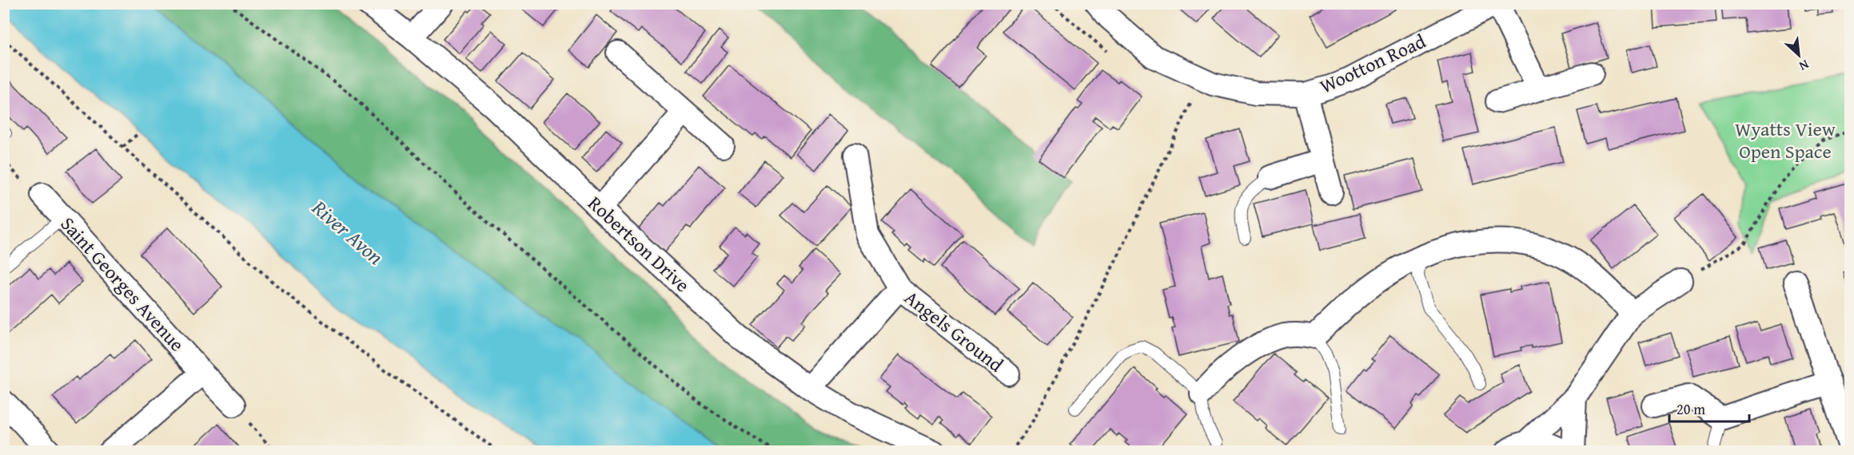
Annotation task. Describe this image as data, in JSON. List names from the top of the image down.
{
  "streets": {
    "street": [
      "Wootton Road",
      "Robertson Drive",
      "Saint Georges Avenue",
      "Angels Ground"
    ]
  },
  "crossings": [
    ["Robertson Drive", "Angels Ground"]
  ],
  "water": ["River Avon"],
  "parks": ["Wyatts View Open Space"],
  "scale_bar": "20 m",
  "north": "bottom right"
}
